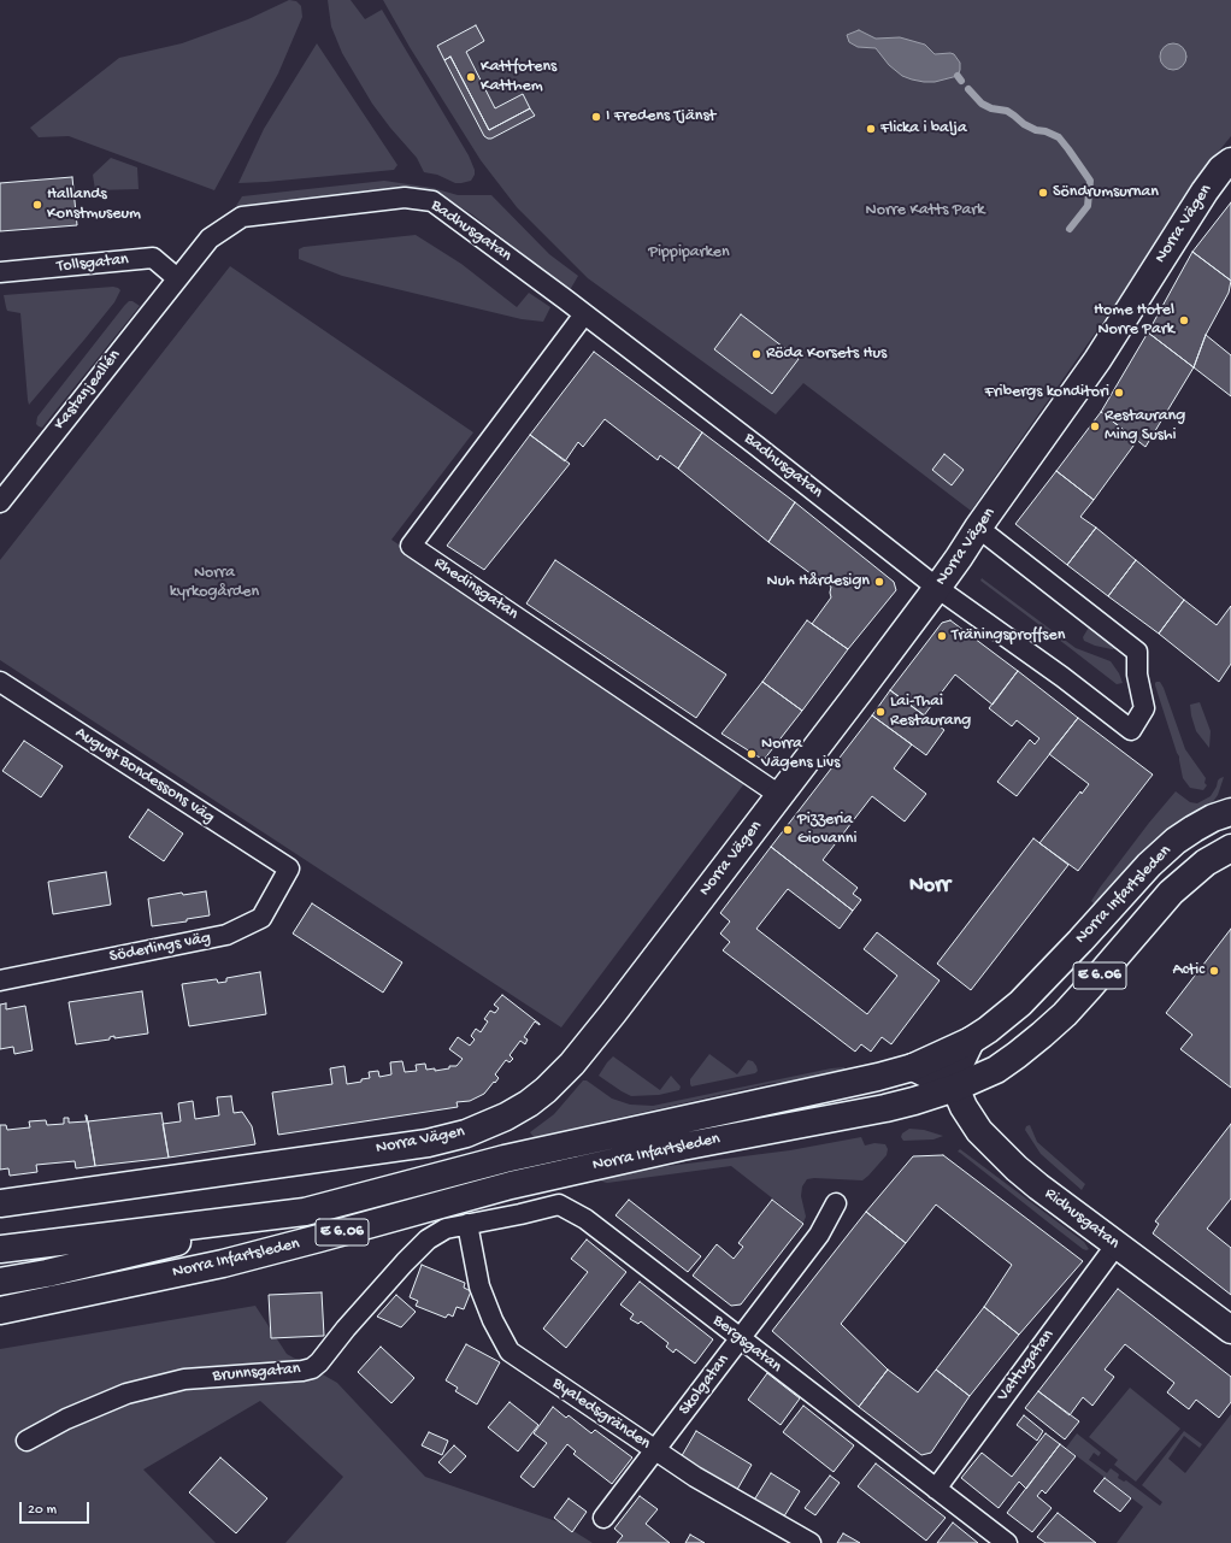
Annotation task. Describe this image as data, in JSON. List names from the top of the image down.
{
  "streets": {
    "main road": [
      "Norra Vägen",
      "Norra Infartsleden",
      "E 6.06",
      "Ridhusgatan"
    ],
    "street": [
      "Badhusgatan",
      "Tollsgatan",
      "Kastanjeallén",
      "Rhedinsgatan",
      "August Bondessons väg",
      "Söderlings väg",
      "Bergsgatan",
      "Vattugatan",
      "Brunnsgatan",
      "Skolgatan",
      "Byaledsgränden"
    ]
  },
  "crossings": [
    ["Norra Vägen", "Badhusgatan"],
    ["Norra Vägen", "Rhedinsgatan"],
    ["Badhusgatan", "Tollsgatan"],
    ["Badhusgatan", "Kastanjeallén"],
    ["Badhusgatan", "Rhedinsgatan"],
    ["Tollsgatan", "Kastanjeallén"],
    ["August Bondessons väg", "Söderlings väg"],
    ["Norra Infartsleden", "Ridhusgatan"],
    ["Ridhusgatan", "Vattugatan"],
    ["Bergsgatan", "Vattugatan"],
    ["Bergsgatan", "Brunnsgatan"],
    ["Bergsgatan", "Skolgatan"],
    ["Bergsgatan", "Byaledsgränden"],
    ["Brunnsgatan", "Byaledsgränden"],
    ["Skolgatan", "Byaledsgränden"]
  ],
  "districts": ["Norr"],
  "parks": ["Norre Katts Park", "Pippiparken", "Norra kyrkogården"],
  "places": [
    "Kattfotens Katthem",
    "I Fredens Tjänst",
    "Flicka i balja",
    "Söndrumsurnan",
    "Hallands Konstmuseum",
    "Home Hotel Norre Park",
    "Röda Korsets Hus",
    "Fribergs konditori",
    "Restaurang Ming Sushi",
    "Nuh Hårdesign",
    "Träningsproffsen",
    "Lai-Thai Restaurang",
    "Norra Vägens Livs",
    "Pizzeria Giovanni",
    "Actic"
  ],
  "scale_bar": "20 m"
}
